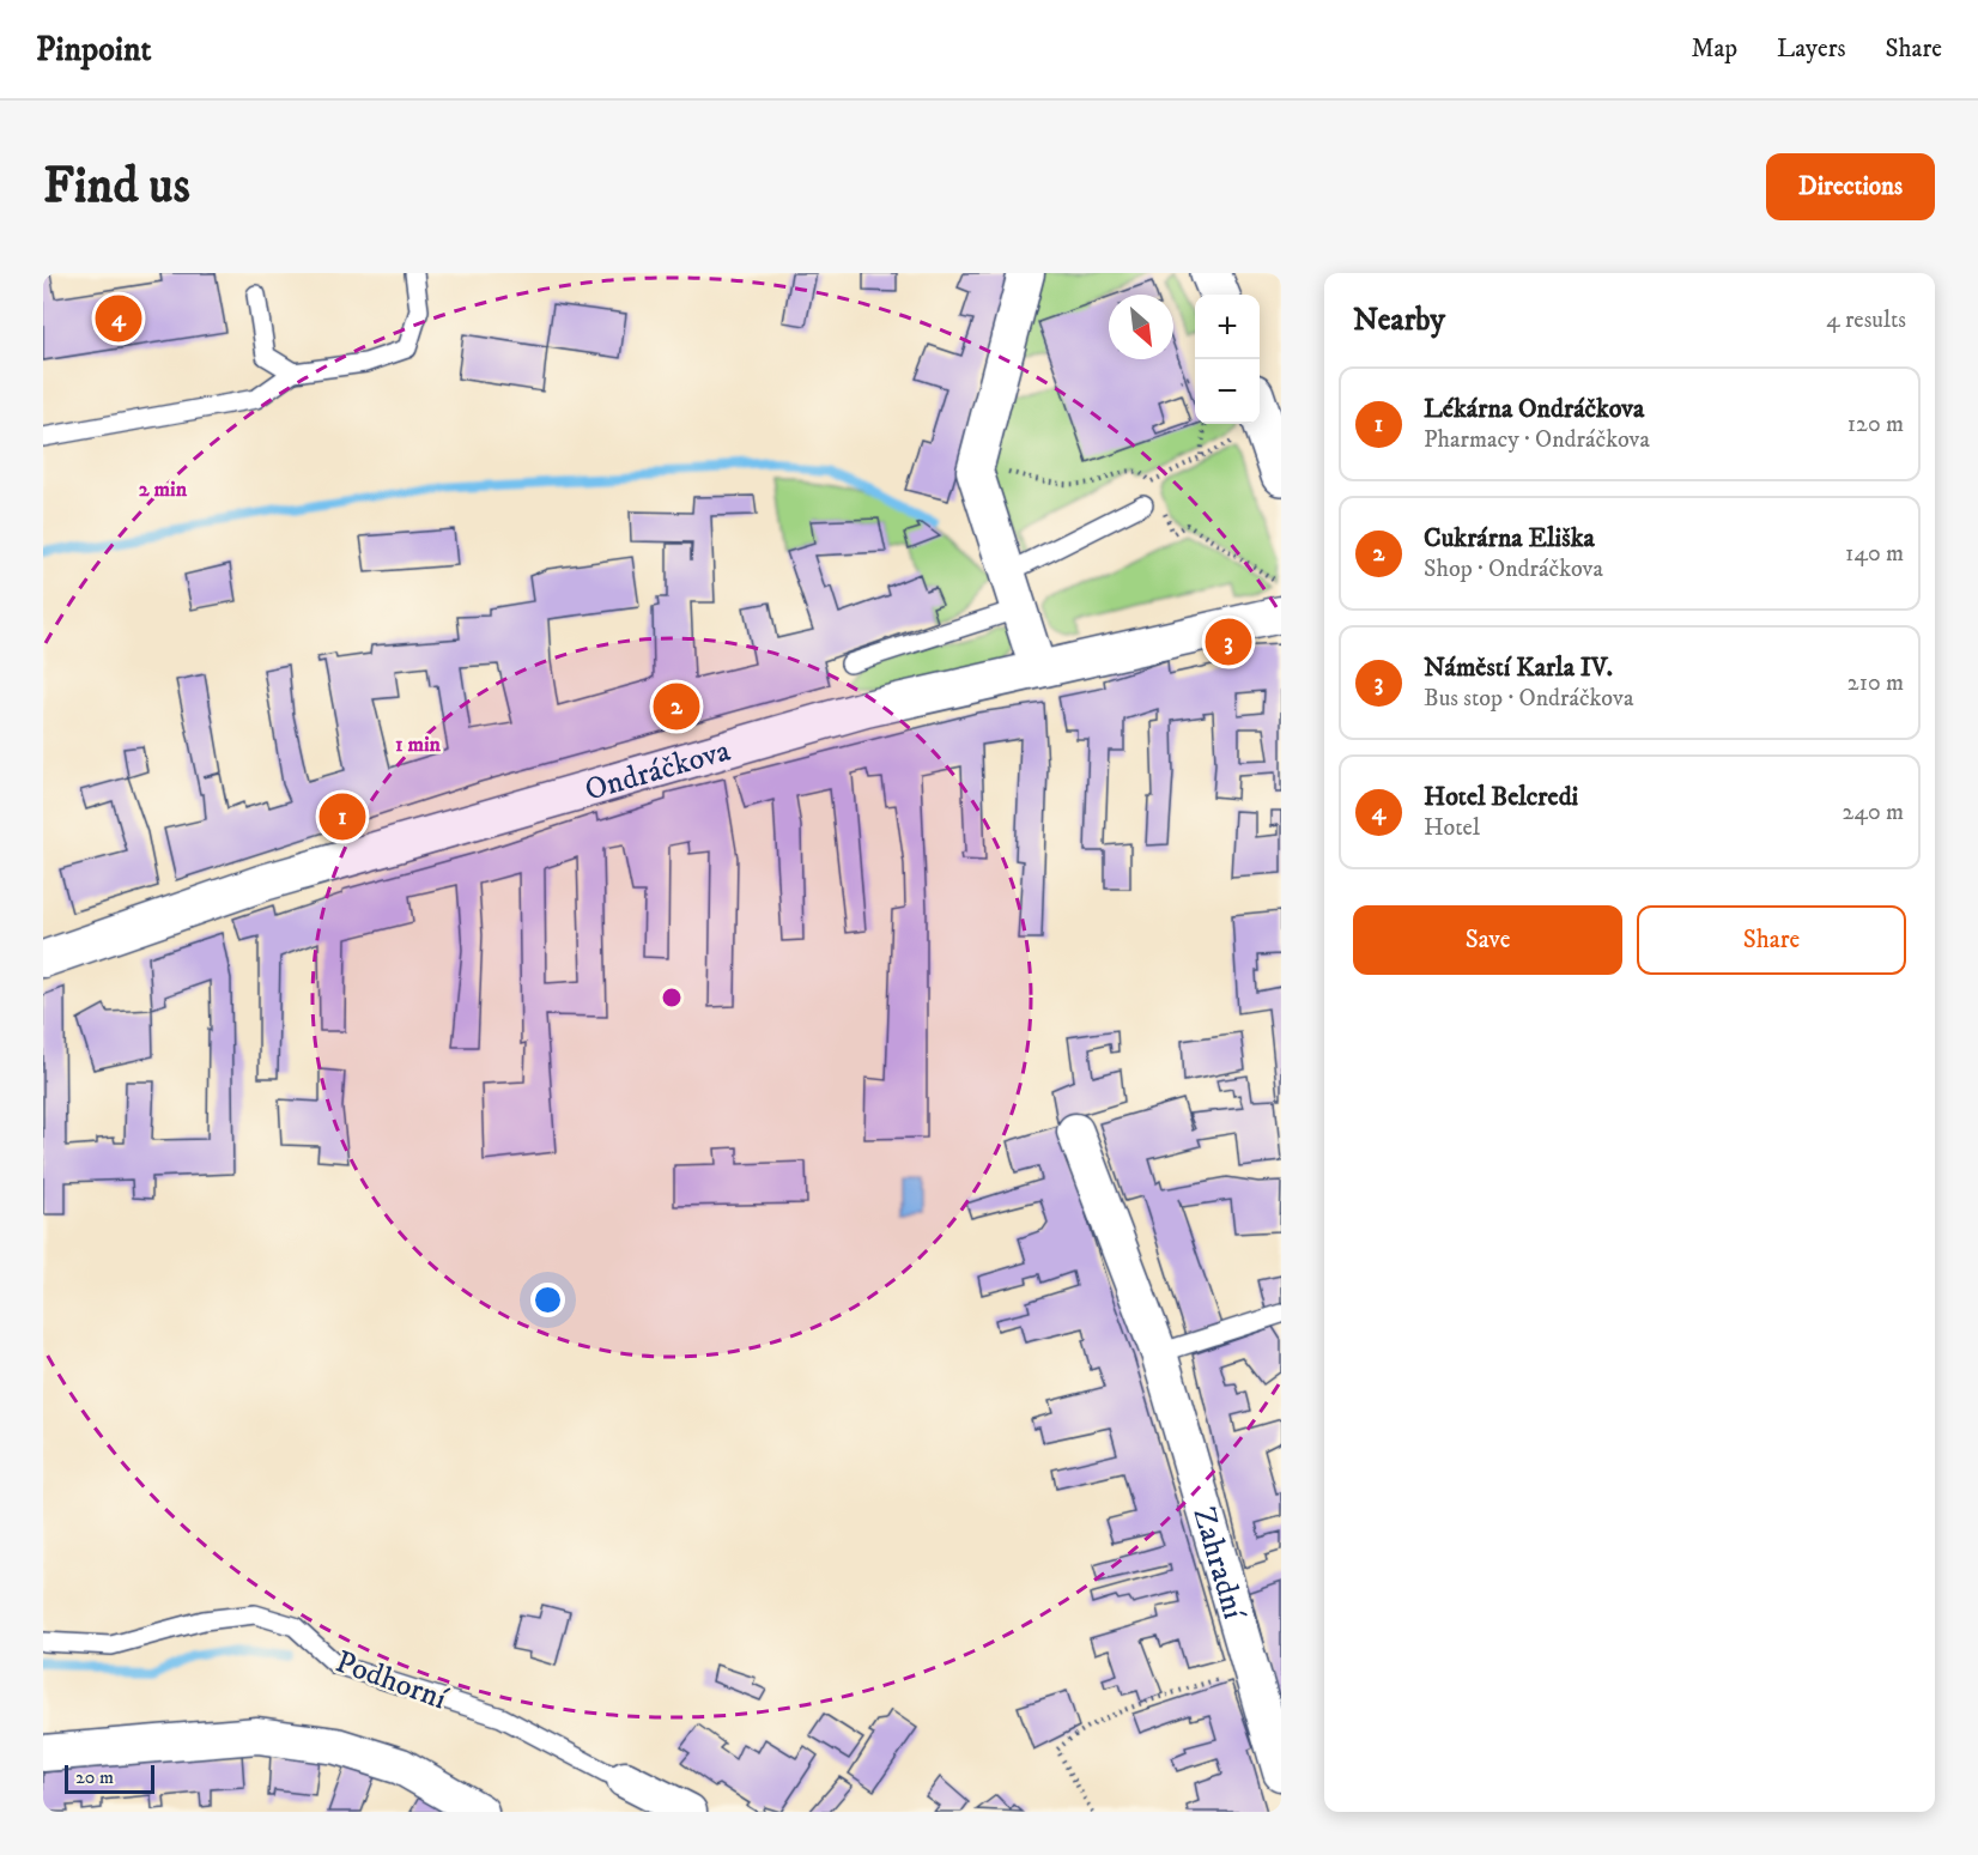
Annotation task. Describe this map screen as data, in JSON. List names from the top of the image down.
{
  "streets": {
    "street": ["Ondráčkova", "Zahradní", "Podhorní"]
  },
  "scale_bar": "20 m",
  "north": "bottom right",
  "page": {
    "header": "Pinpoint",
    "nav": ["Map", "Layers", "Share"],
    "buttons": [
      "Directions",
      ["Save", "Share"]
    ],
    "title": "Find us",
    "heading": ["Nearby", "4 results"],
    "pins": [
      "4",
      "3",
      "2",
      "1"
    ],
    "map_buttons": ["+", "−"],
    "list": [
      {
        "mark": "1",
        "name": "Lékárna Ondráčkova",
        "note": "Pharmacy · Ondráčkova",
        "value": "120 m"
      },
      {
        "mark": "2",
        "name": "Cukrárna Eliška",
        "note": "Shop · Ondráčkova",
        "value": "140 m"
      },
      {
        "mark": "3",
        "name": "Náměstí Karla IV.",
        "note": "Bus stop · Ondráčkova",
        "value": "210 m"
      },
      {
        "mark": "4",
        "name": "Hotel Belcredi",
        "note": "Hotel",
        "value": "240 m"
      }
    ],
    "scale": "20 m"
  },
  "rings": ["2 min", "1 min"]
}
